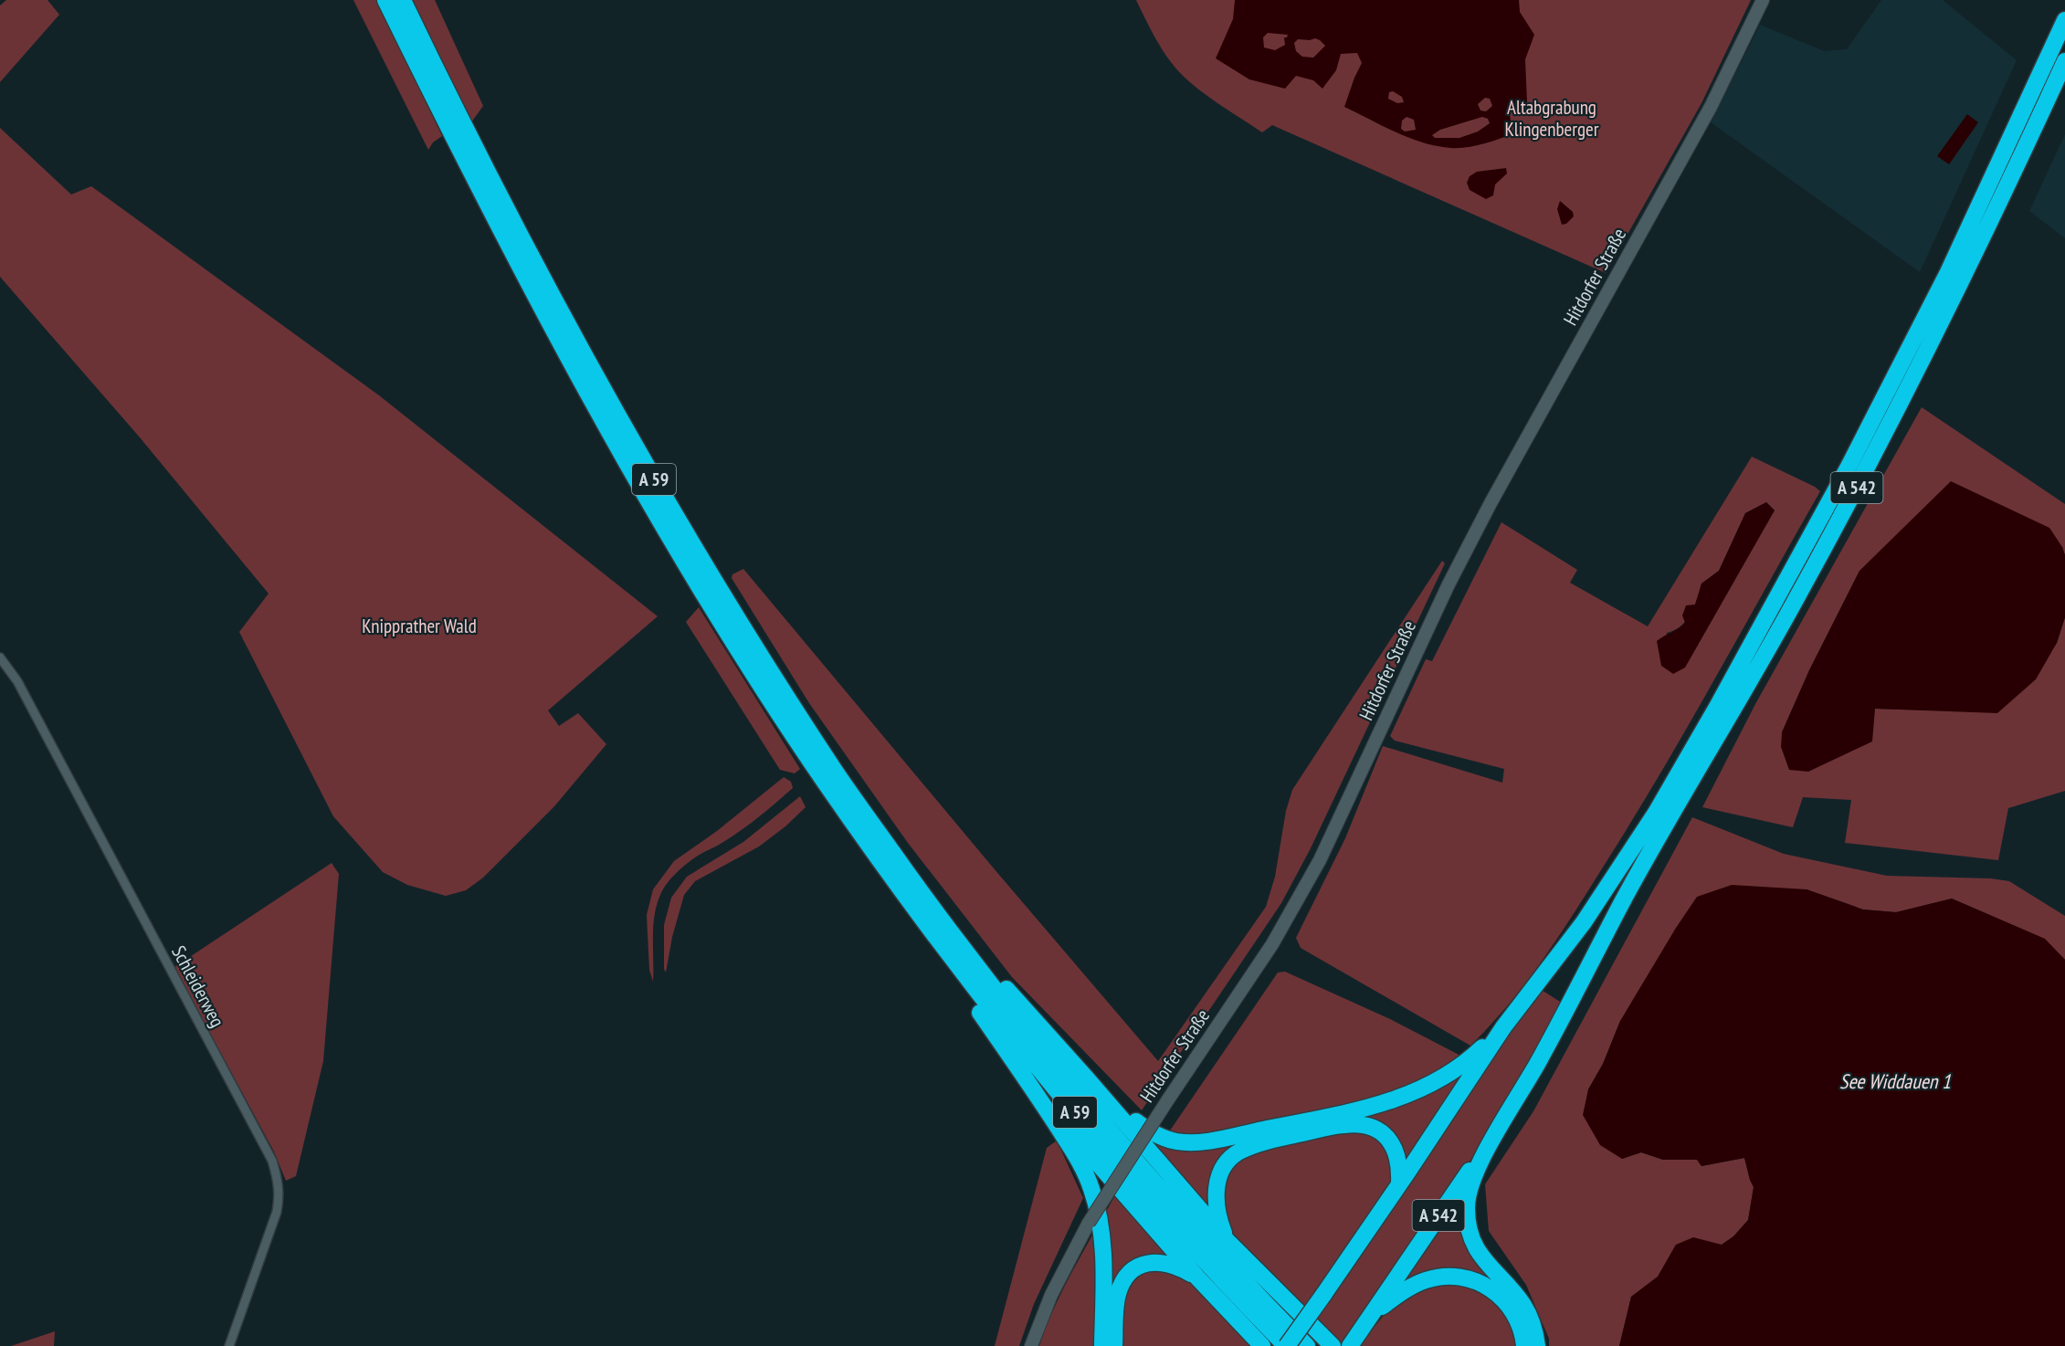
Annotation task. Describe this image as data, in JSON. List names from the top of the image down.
{
  "streets": {
    "highway": ["A 59", "A 542"],
    "main road": ["Hitdorfer Straße"],
    "street": ["Schleiderweg"]
  },
  "crossings": [
    ["A 59", "A 542"]
  ],
  "water": ["See Widdauen 1"],
  "parks": ["Altabgrabung Klingenberger", "Knipprather Wald"]
}
